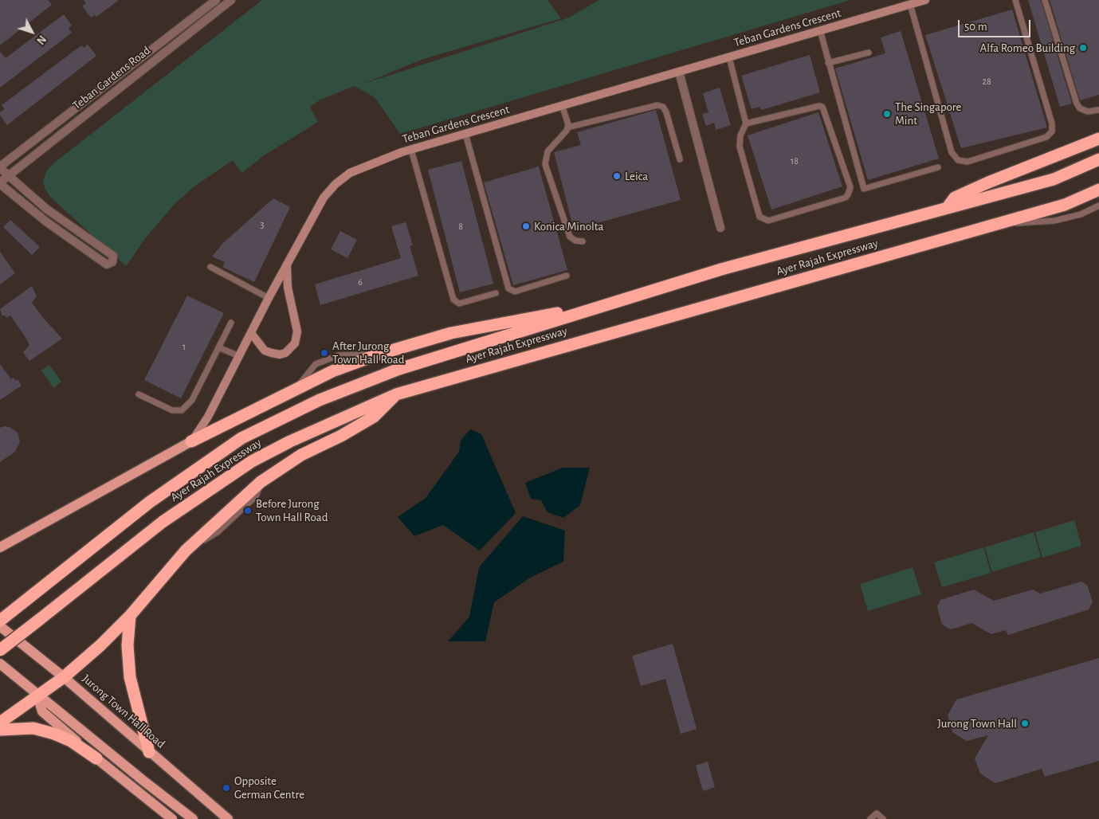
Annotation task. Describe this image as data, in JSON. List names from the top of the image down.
{
  "streets": {
    "highway": ["Ayer Rajah Expressway"],
    "main road": ["Jurong Town Hall Road"],
    "street": ["Teban Gardens Crescent", "Teban Gardens Road"]
  },
  "places": [
    "Alfa Romeo Building",
    "The Singapore Mint",
    "Leica",
    "Konica Minolta",
    "After Jurong Town Hall Road",
    "Before Jurong Town Hall Road",
    "Jurong Town Hall",
    "Opposite German Centre"
  ],
  "house_numbers": [
    "28",
    "18",
    "3",
    "8",
    "6",
    "1"
  ],
  "scale_bar": "50 m",
  "north": "bottom right"
}
